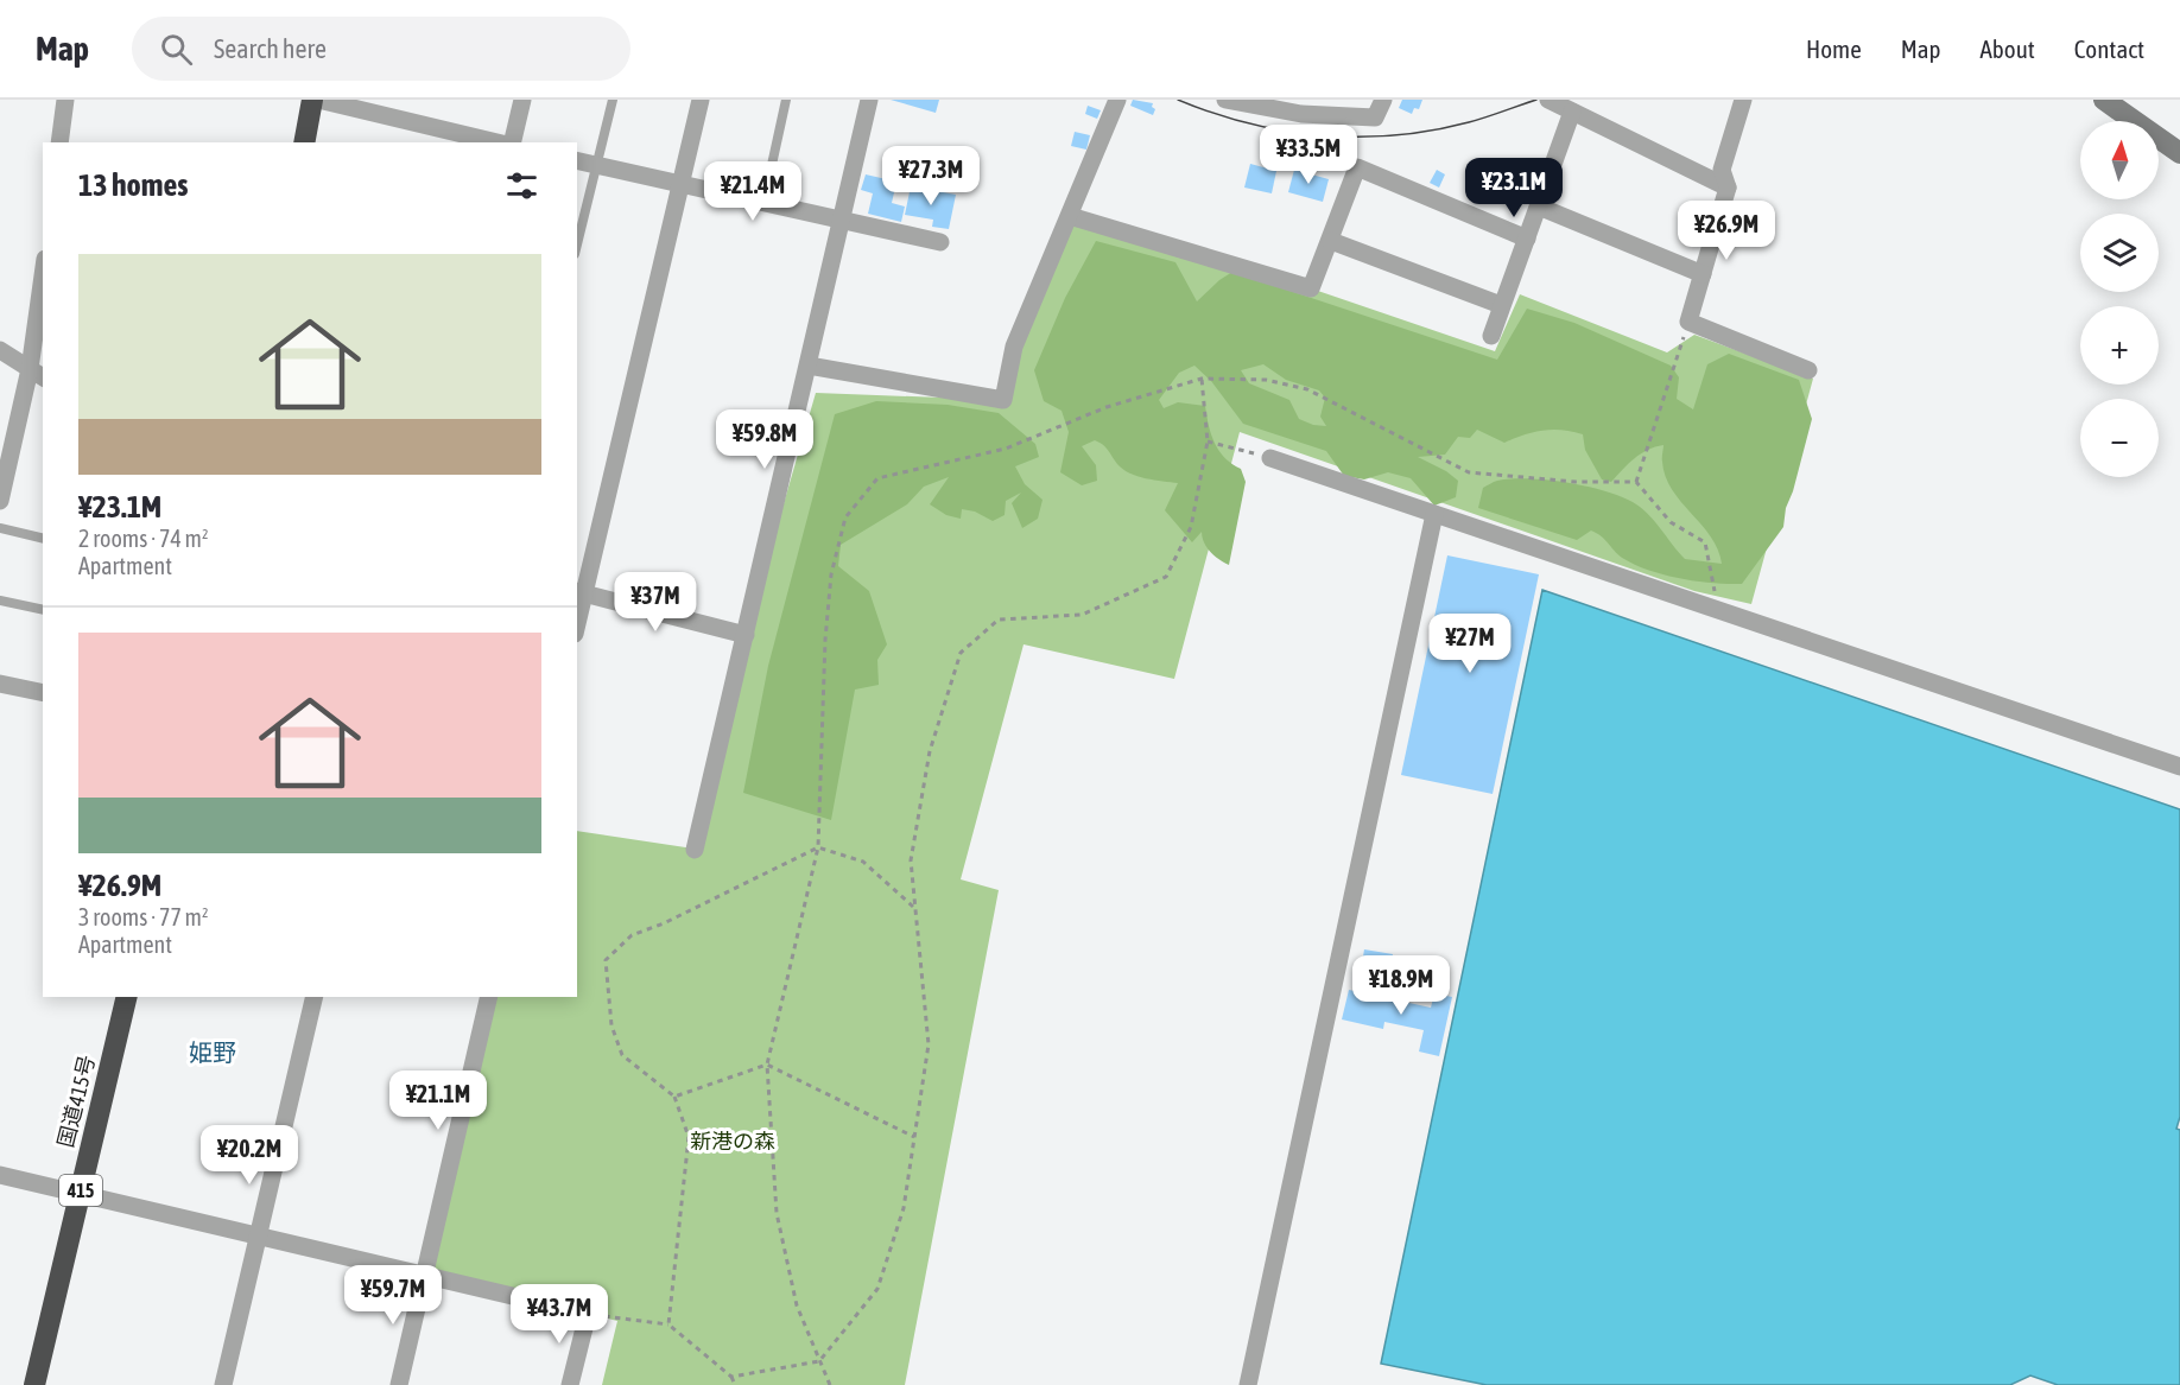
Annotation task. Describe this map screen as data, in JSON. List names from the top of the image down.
{
  "streets": {
    "highway": ["国道415号", "415"]
  },
  "districts": ["姫野"],
  "parks": ["新港の森"],
  "north": "top",
  "page": {
    "header": "Map",
    "search": "Search here",
    "nav": [
      "Home",
      "Map",
      "About",
      "Contact"
    ],
    "map_buttons": ["+", "−"],
    "price": [
      "¥33.5M",
      "¥27.3M",
      "¥23.1M",
      "¥21.4M",
      "¥26.9M",
      "¥59.8M",
      "¥37M",
      "¥27M",
      "¥18.9M",
      "¥21.1M",
      "¥20.2M",
      "¥59.7M",
      "¥43.7M"
    ],
    "heading": "13 homes",
    "list": [
      {
        "name": "¥23.1M",
        "note": "2 rooms · 74 m² · Apartment"
      },
      {
        "name": "¥26.9M",
        "note": "3 rooms · 77 m² · Apartment"
      }
    ]
  }
}
